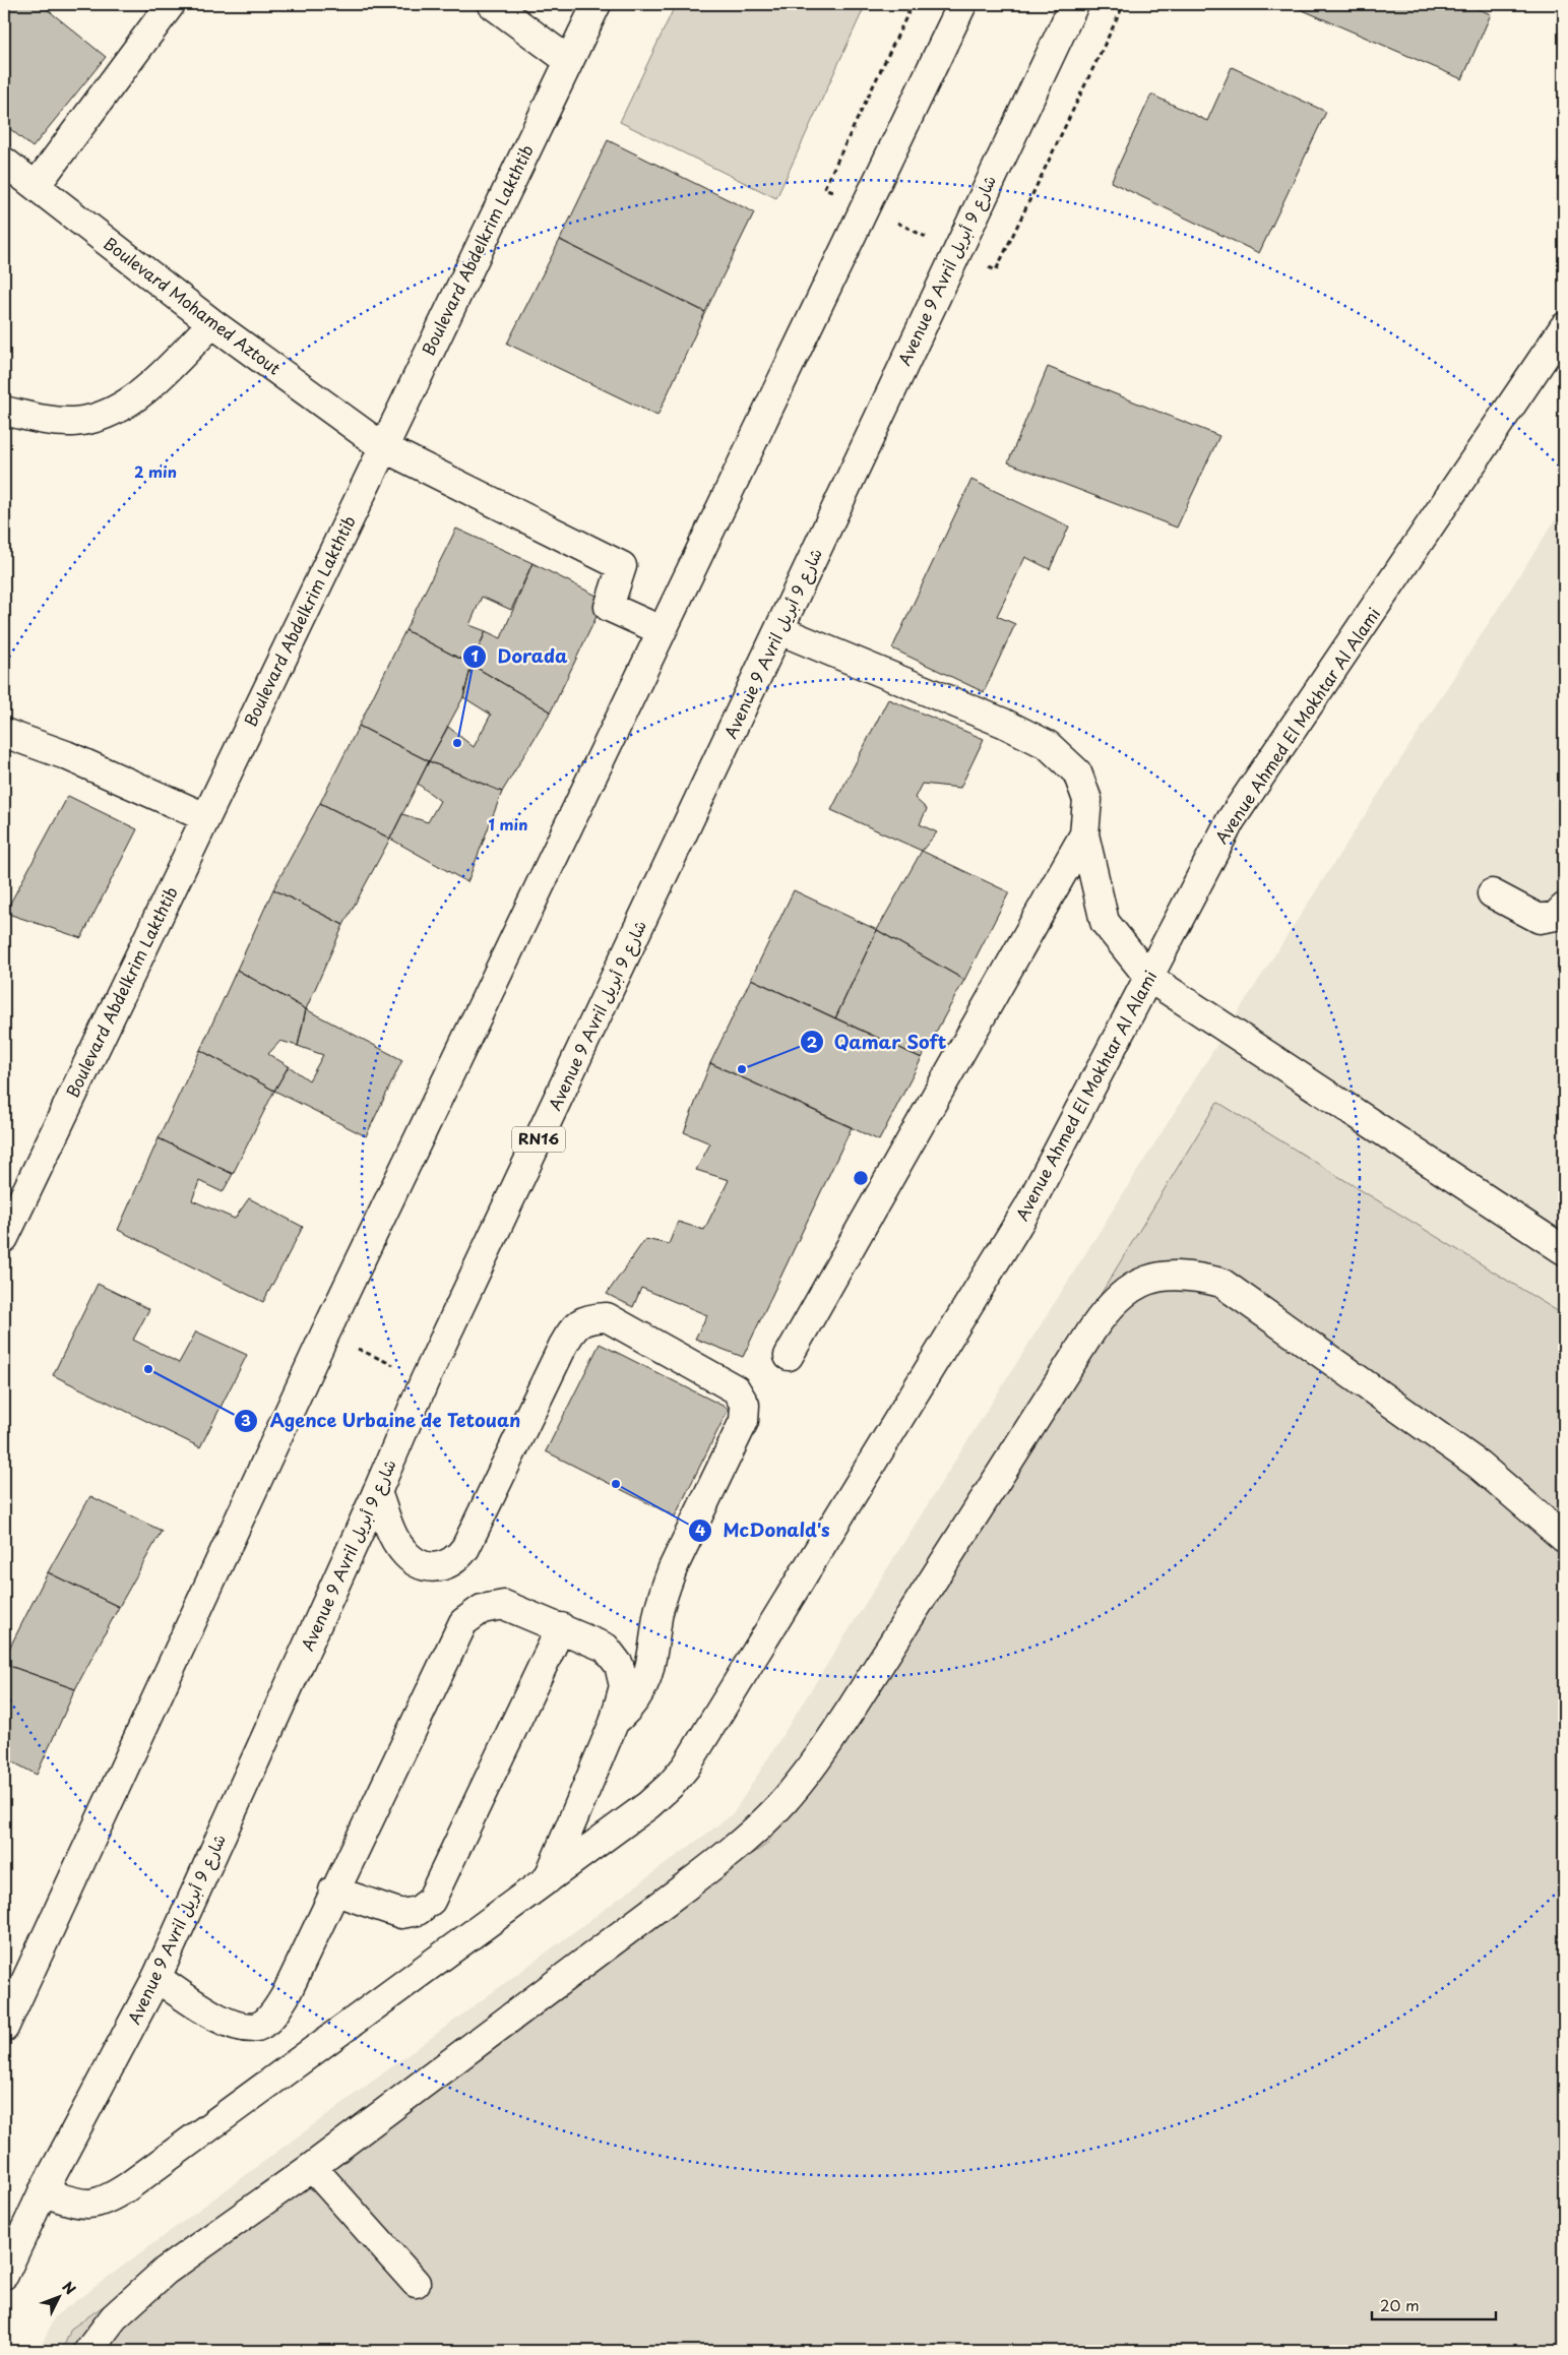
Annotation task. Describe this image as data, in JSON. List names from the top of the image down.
{
  "streets": {
    "main road": [
      "Boulevard Abdelkrim Lakthtib",
      "Avenue 9 Avril شارع 9 أبريل",
      "Boulevard Mohamed Aztout",
      "Avenue Ahmed El Mokhtar Al Alami",
      "RN16"
    ]
  },
  "crossings": [
    ["Boulevard Abdelkrim Lakthtib", "Boulevard Mohamed Aztout"],
    ["Avenue 9 Avril شارع 9 أبريل", "Avenue Ahmed El Mokhtar Al Alami"]
  ],
  "places": [
    "Dorada",
    "Qamar Soft",
    "Agence Urbaine de Tetouan",
    "McDonald's"
  ],
  "scale_bar": "20 m",
  "north": "top right",
  "rings": ["2 min", "1 min"]
}
